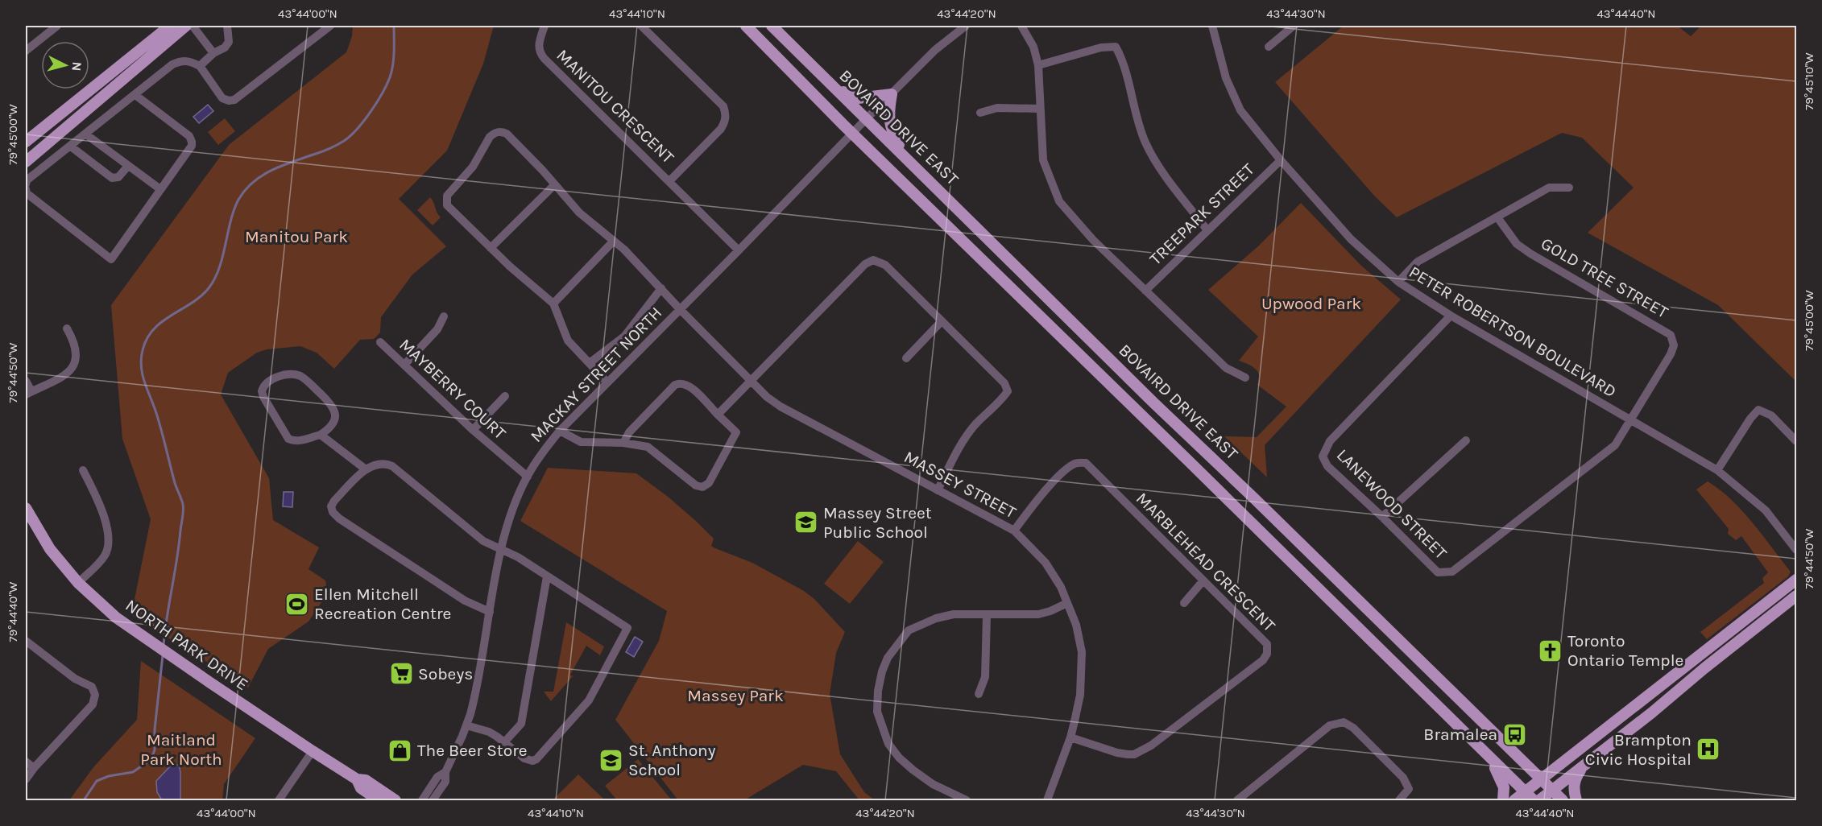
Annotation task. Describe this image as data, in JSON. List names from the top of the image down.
{
  "streets": {
    "main road": ["BOVAIRD DRIVE EAST", "NORTH PARK DRIVE"],
    "street": [
      "MANITOU CRESCENT",
      "TREEPARK STREET",
      "GOLD TREE STREET",
      "PETER ROBERTSON BOULEVARD",
      "MACKAY STREET NORTH",
      "MAYBERRY COURT",
      "MASSEY STREET",
      "LANEWOOD STREET",
      "MARBLEHEAD CRESCENT"
    ]
  },
  "crossings": [
    ["MANITOU CRESCENT", "MACKAY STREET NORTH"],
    ["BOVAIRD DRIVE EAST", "MACKAY STREET NORTH"],
    ["TREEPARK STREET", "PETER ROBERTSON BOULEVARD"],
    ["GOLD TREE STREET", "PETER ROBERTSON BOULEVARD"],
    ["GOLD TREE STREET", "LANEWOOD STREET"],
    ["PETER ROBERTSON BOULEVARD", "LANEWOOD STREET"],
    ["MACKAY STREET NORTH", "MAYBERRY COURT"],
    ["MACKAY STREET NORTH", "MASSEY STREET"],
    ["MASSEY STREET", "MARBLEHEAD CRESCENT"]
  ],
  "parks": [
    "Manitou Park",
    "Upwood Park",
    "Massey Park",
    "Maitland Park North"
  ],
  "places": {
    "school or university": ["Massey Street Public School", "St. Anthony School"],
    "sports": ["Ellen Mitchell Recreation Centre"],
    "church": ["Toronto Ontario Temple"],
    "supermarket": ["Sobeys"],
    "bus stop": ["Bramalea"],
    "hospital": ["Brampton Civic Hospital"],
    "shop": ["The Beer Store"]
  },
  "north": "right",
  "coordinates": [
    "43°44'00\"N",
    "43°44'10\"N",
    "43°44'20\"N",
    "43°44'30\"N",
    "43°44'40\"N",
    "79°45'10\"W",
    "79°45'00\"W",
    "79°44'50\"W",
    "79°44'40\"W"
  ]
}
